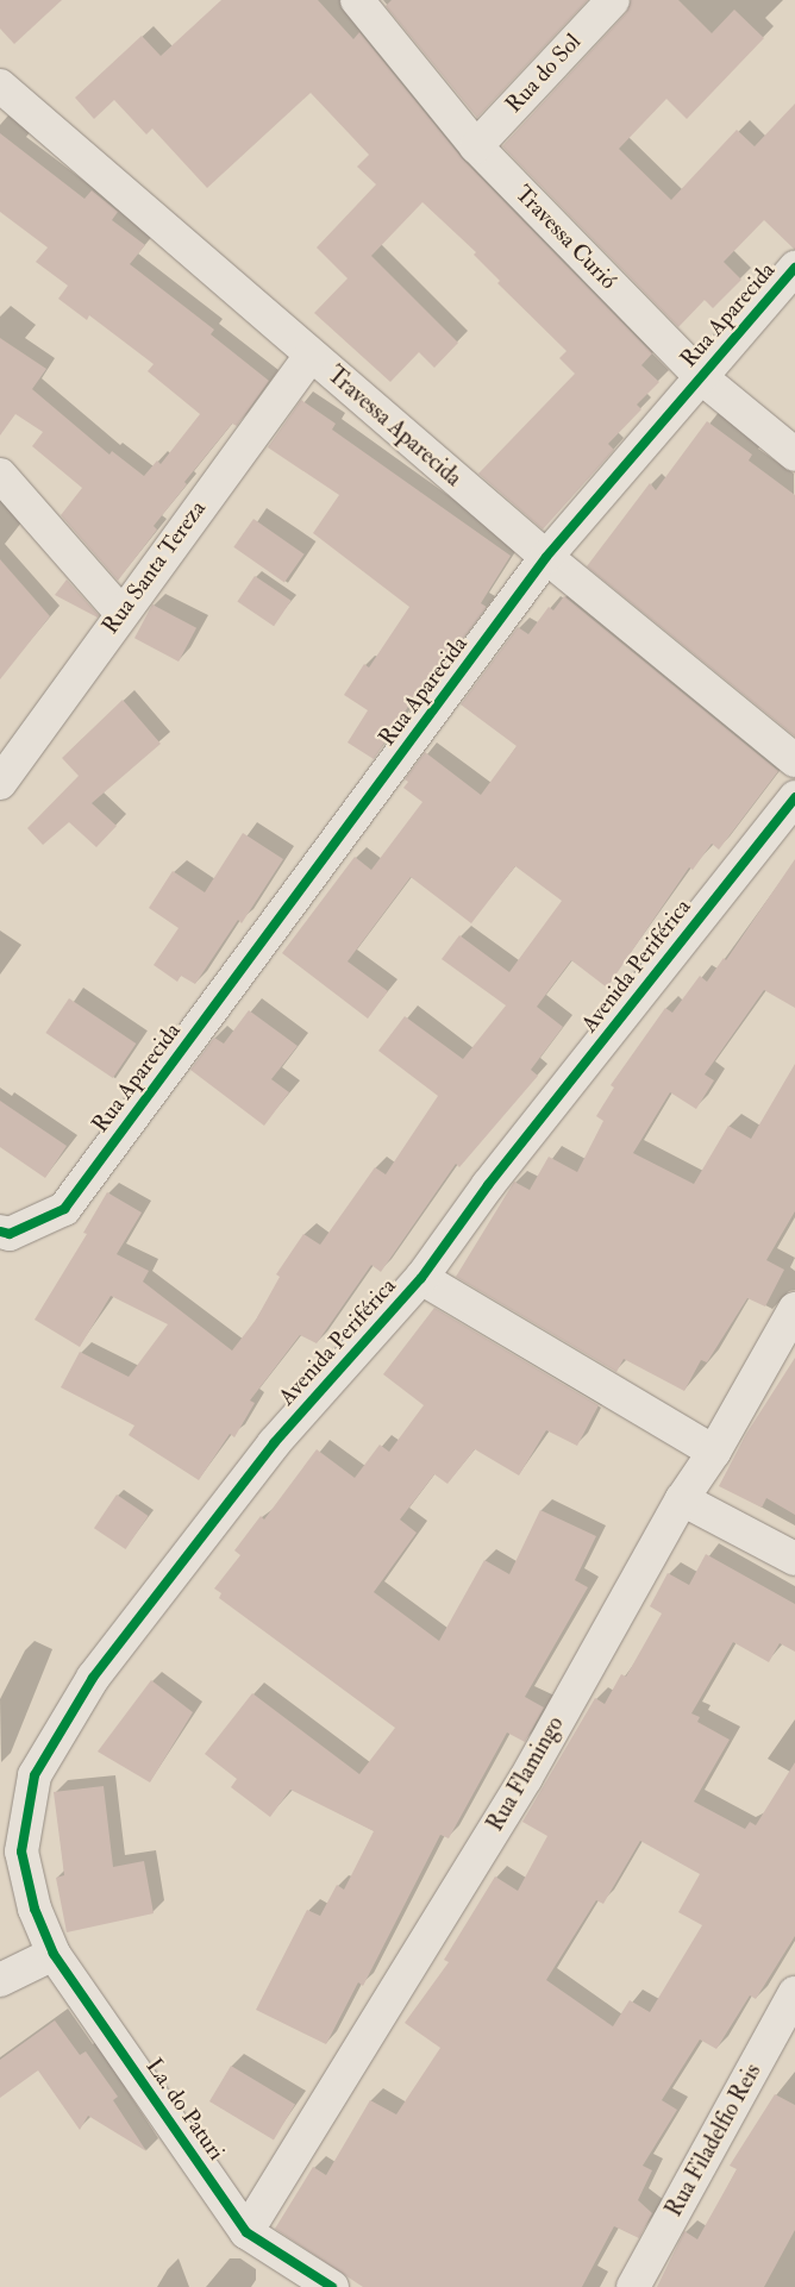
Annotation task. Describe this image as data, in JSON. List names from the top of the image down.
{
  "streets": {
    "street": [
      "Rua do Sol",
      "Travessa Curió",
      "Rua Aparecida",
      "Travessa Aparecida",
      "Rua Santa Tereza",
      "Avenida Periférica",
      "Rua Flamingo",
      "La. do Paturi",
      "Rua Filadelfio Reis"
    ]
  },
  "crossings": [
    ["Rua do Sol", "Travessa Curió"],
    ["Travessa Curió", "Rua Aparecida"],
    ["Rua Aparecida", "Travessa Aparecida"],
    ["Travessa Aparecida", "Rua Santa Tereza"],
    ["Avenida Periférica", "La. do Paturi"],
    ["Rua Flamingo", "La. do Paturi"]
  ]
}
